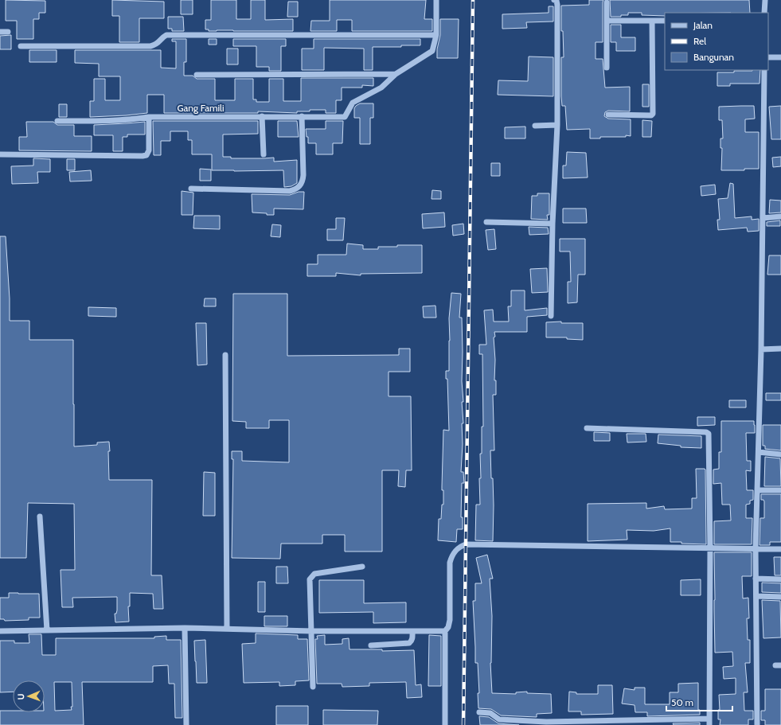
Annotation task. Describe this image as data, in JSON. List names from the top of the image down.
{
  "streets": {
    "street": ["Gang Famili"]
  },
  "legend": ["Jalan", "Rel", "Bangunan"],
  "scale_bar": "50 m",
  "north": "left"
}
